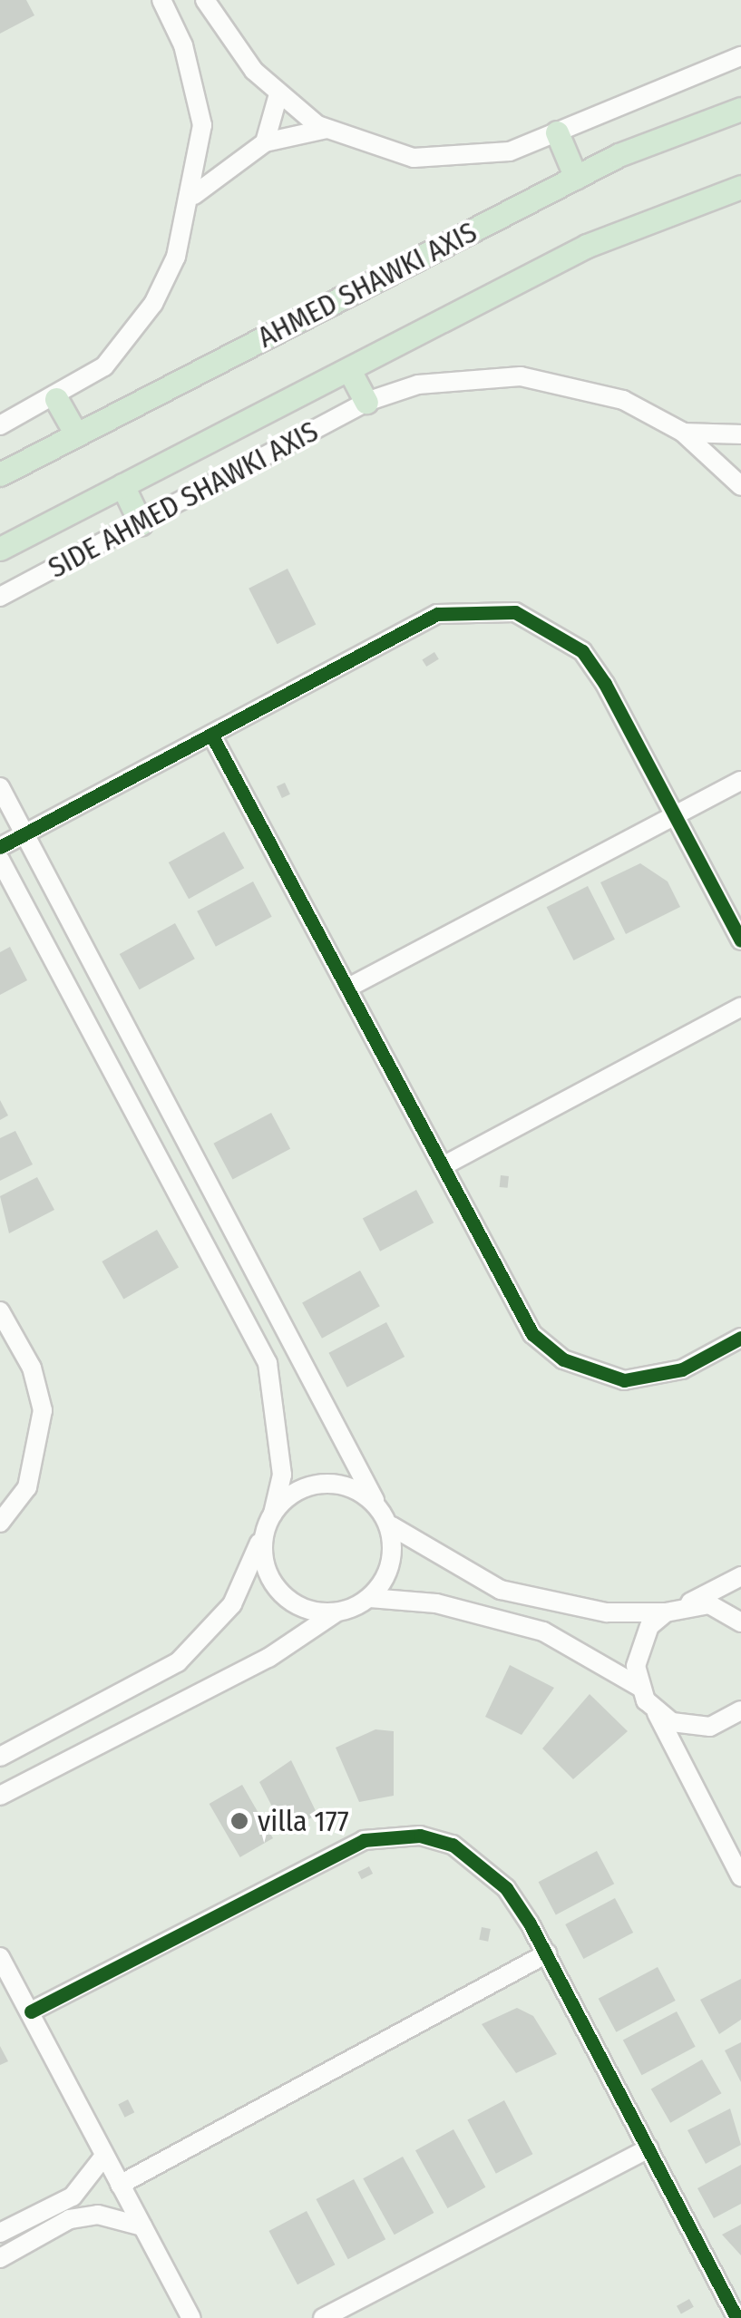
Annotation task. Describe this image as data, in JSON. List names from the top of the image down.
{
  "streets": {
    "main road": ["AHMED SHAWKI AXIS"],
    "street": ["SIDE AHMED SHAWKI AXIS"]
  },
  "places": ["villa 177"]
}
